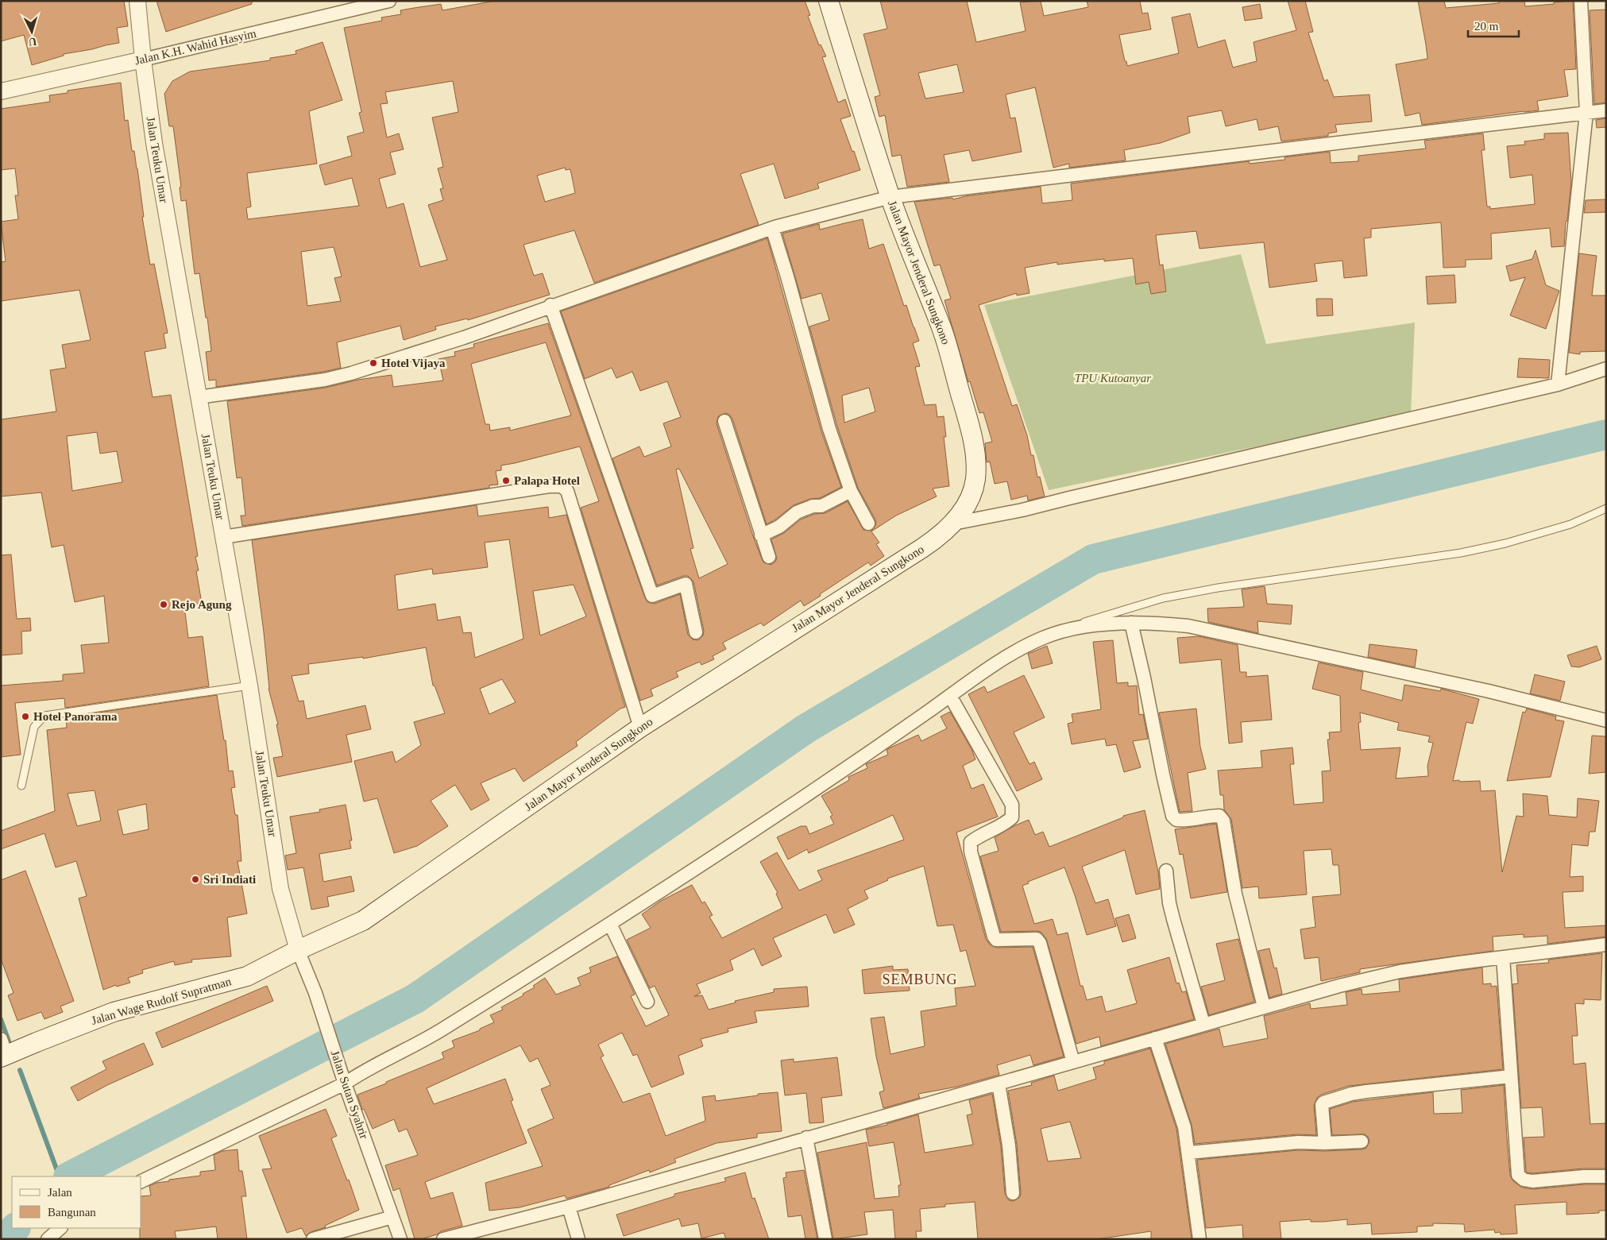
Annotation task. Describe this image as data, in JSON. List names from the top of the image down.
{
  "streets": {
    "main road": ["Jalan Mayor Jenderal Sungkono", "Jalan Wage Rudolf Supratman"],
    "street": ["Jalan K.H. Wahid Hasyim", "Jalan Teuku Umar", "Jalan Sutan Syahrir"]
  },
  "crossings": [
    ["Jalan K.H. Wahid Hasyim", "Jalan Teuku Umar"],
    ["Jalan Teuku Umar", "Jalan Mayor Jenderal Sungkono"],
    ["Jalan Teuku Umar", "Jalan Wage Rudolf Supratman"],
    ["Jalan Teuku Umar", "Jalan Sutan Syahrir"],
    ["Jalan Mayor Jenderal Sungkono", "Jalan Wage Rudolf Supratman"],
    ["Jalan Mayor Jenderal Sungkono", "Jalan Sutan Syahrir"],
    ["Jalan Wage Rudolf Supratman", "Jalan Sutan Syahrir"]
  ],
  "districts": ["SEMBUNG"],
  "parks": ["TPU Kutoanyar"],
  "places": [
    "Hotel Vijaya",
    "Palapa Hotel",
    "Rejo Agung",
    "Hotel Panorama",
    "Sri Indiati"
  ],
  "legend": ["Jalan", "Bangunan"],
  "scale_bar": "20 m",
  "north": "bottom"
}
